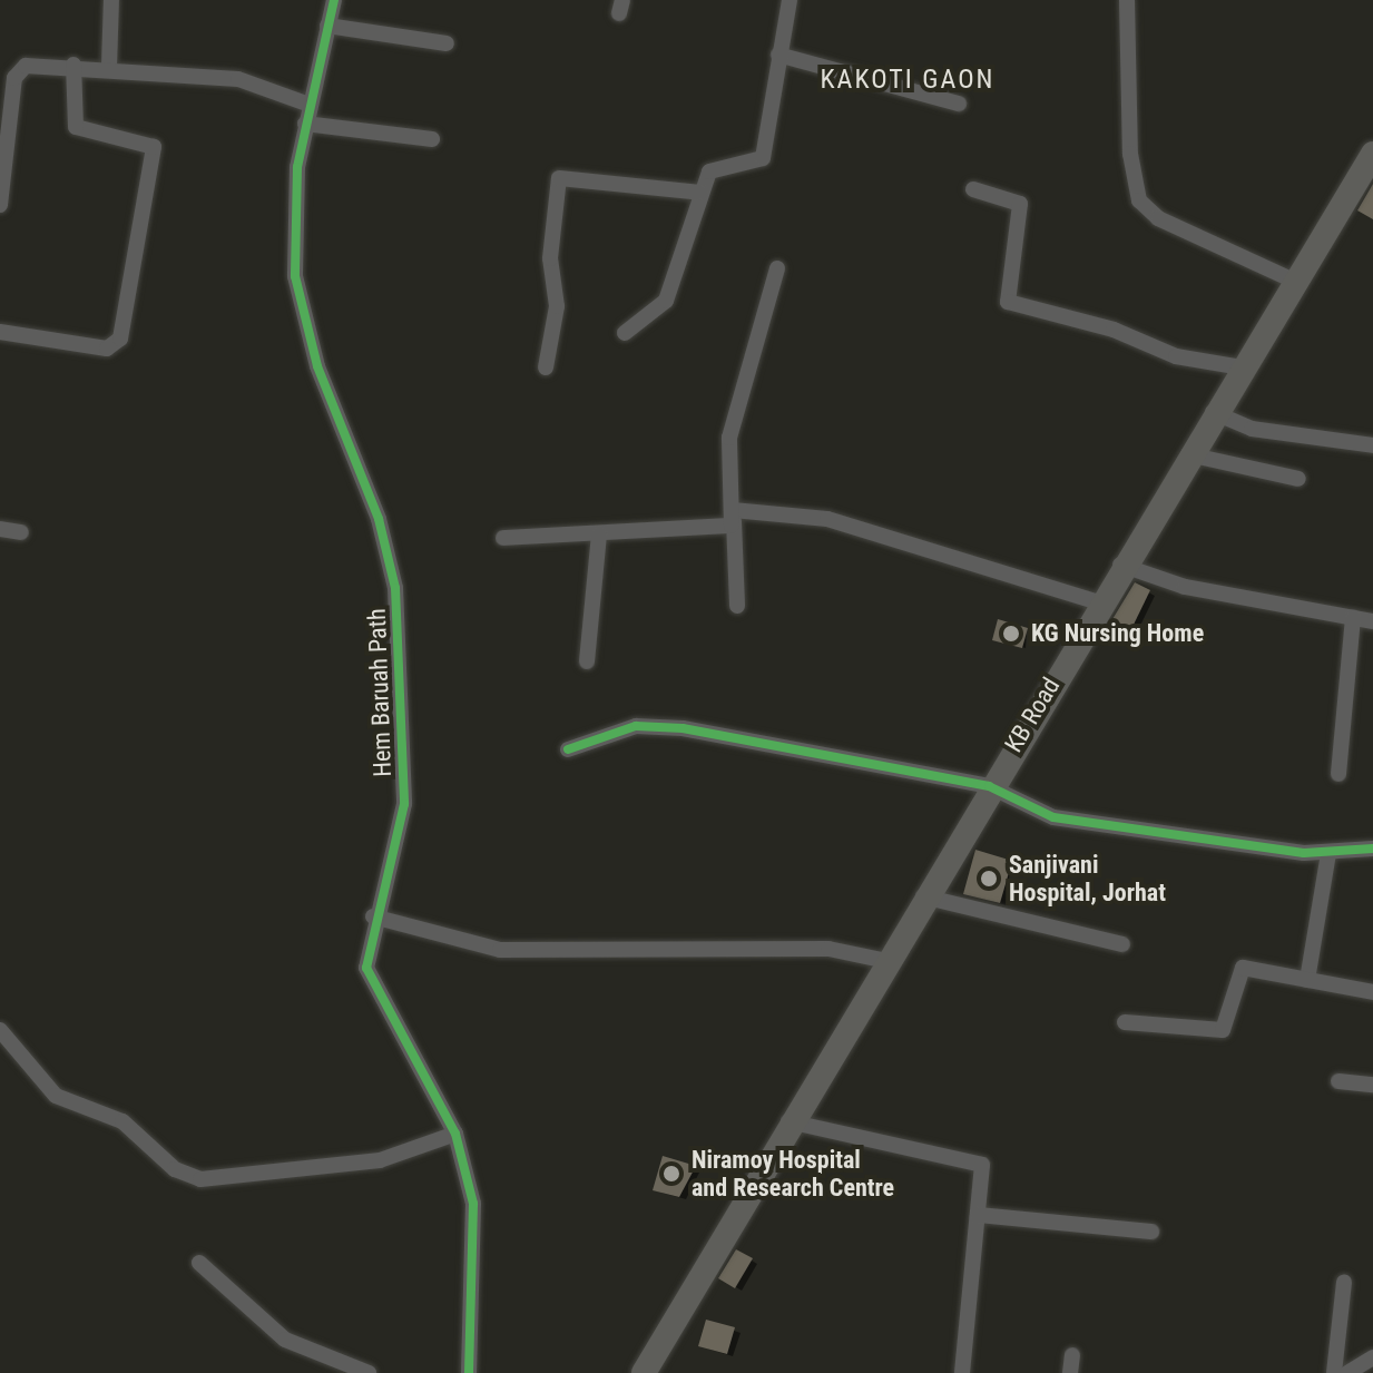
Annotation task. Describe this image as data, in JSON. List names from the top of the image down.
{
  "streets": {
    "main road": ["KB Road"],
    "street": ["Hem Baruah Path"]
  },
  "districts": ["KAKOTI GAON"],
  "places": ["KG Nursing Home", "Sanjivani Hospital, Jorhat", "Niramoy Hospital and Research Centre"]
}
